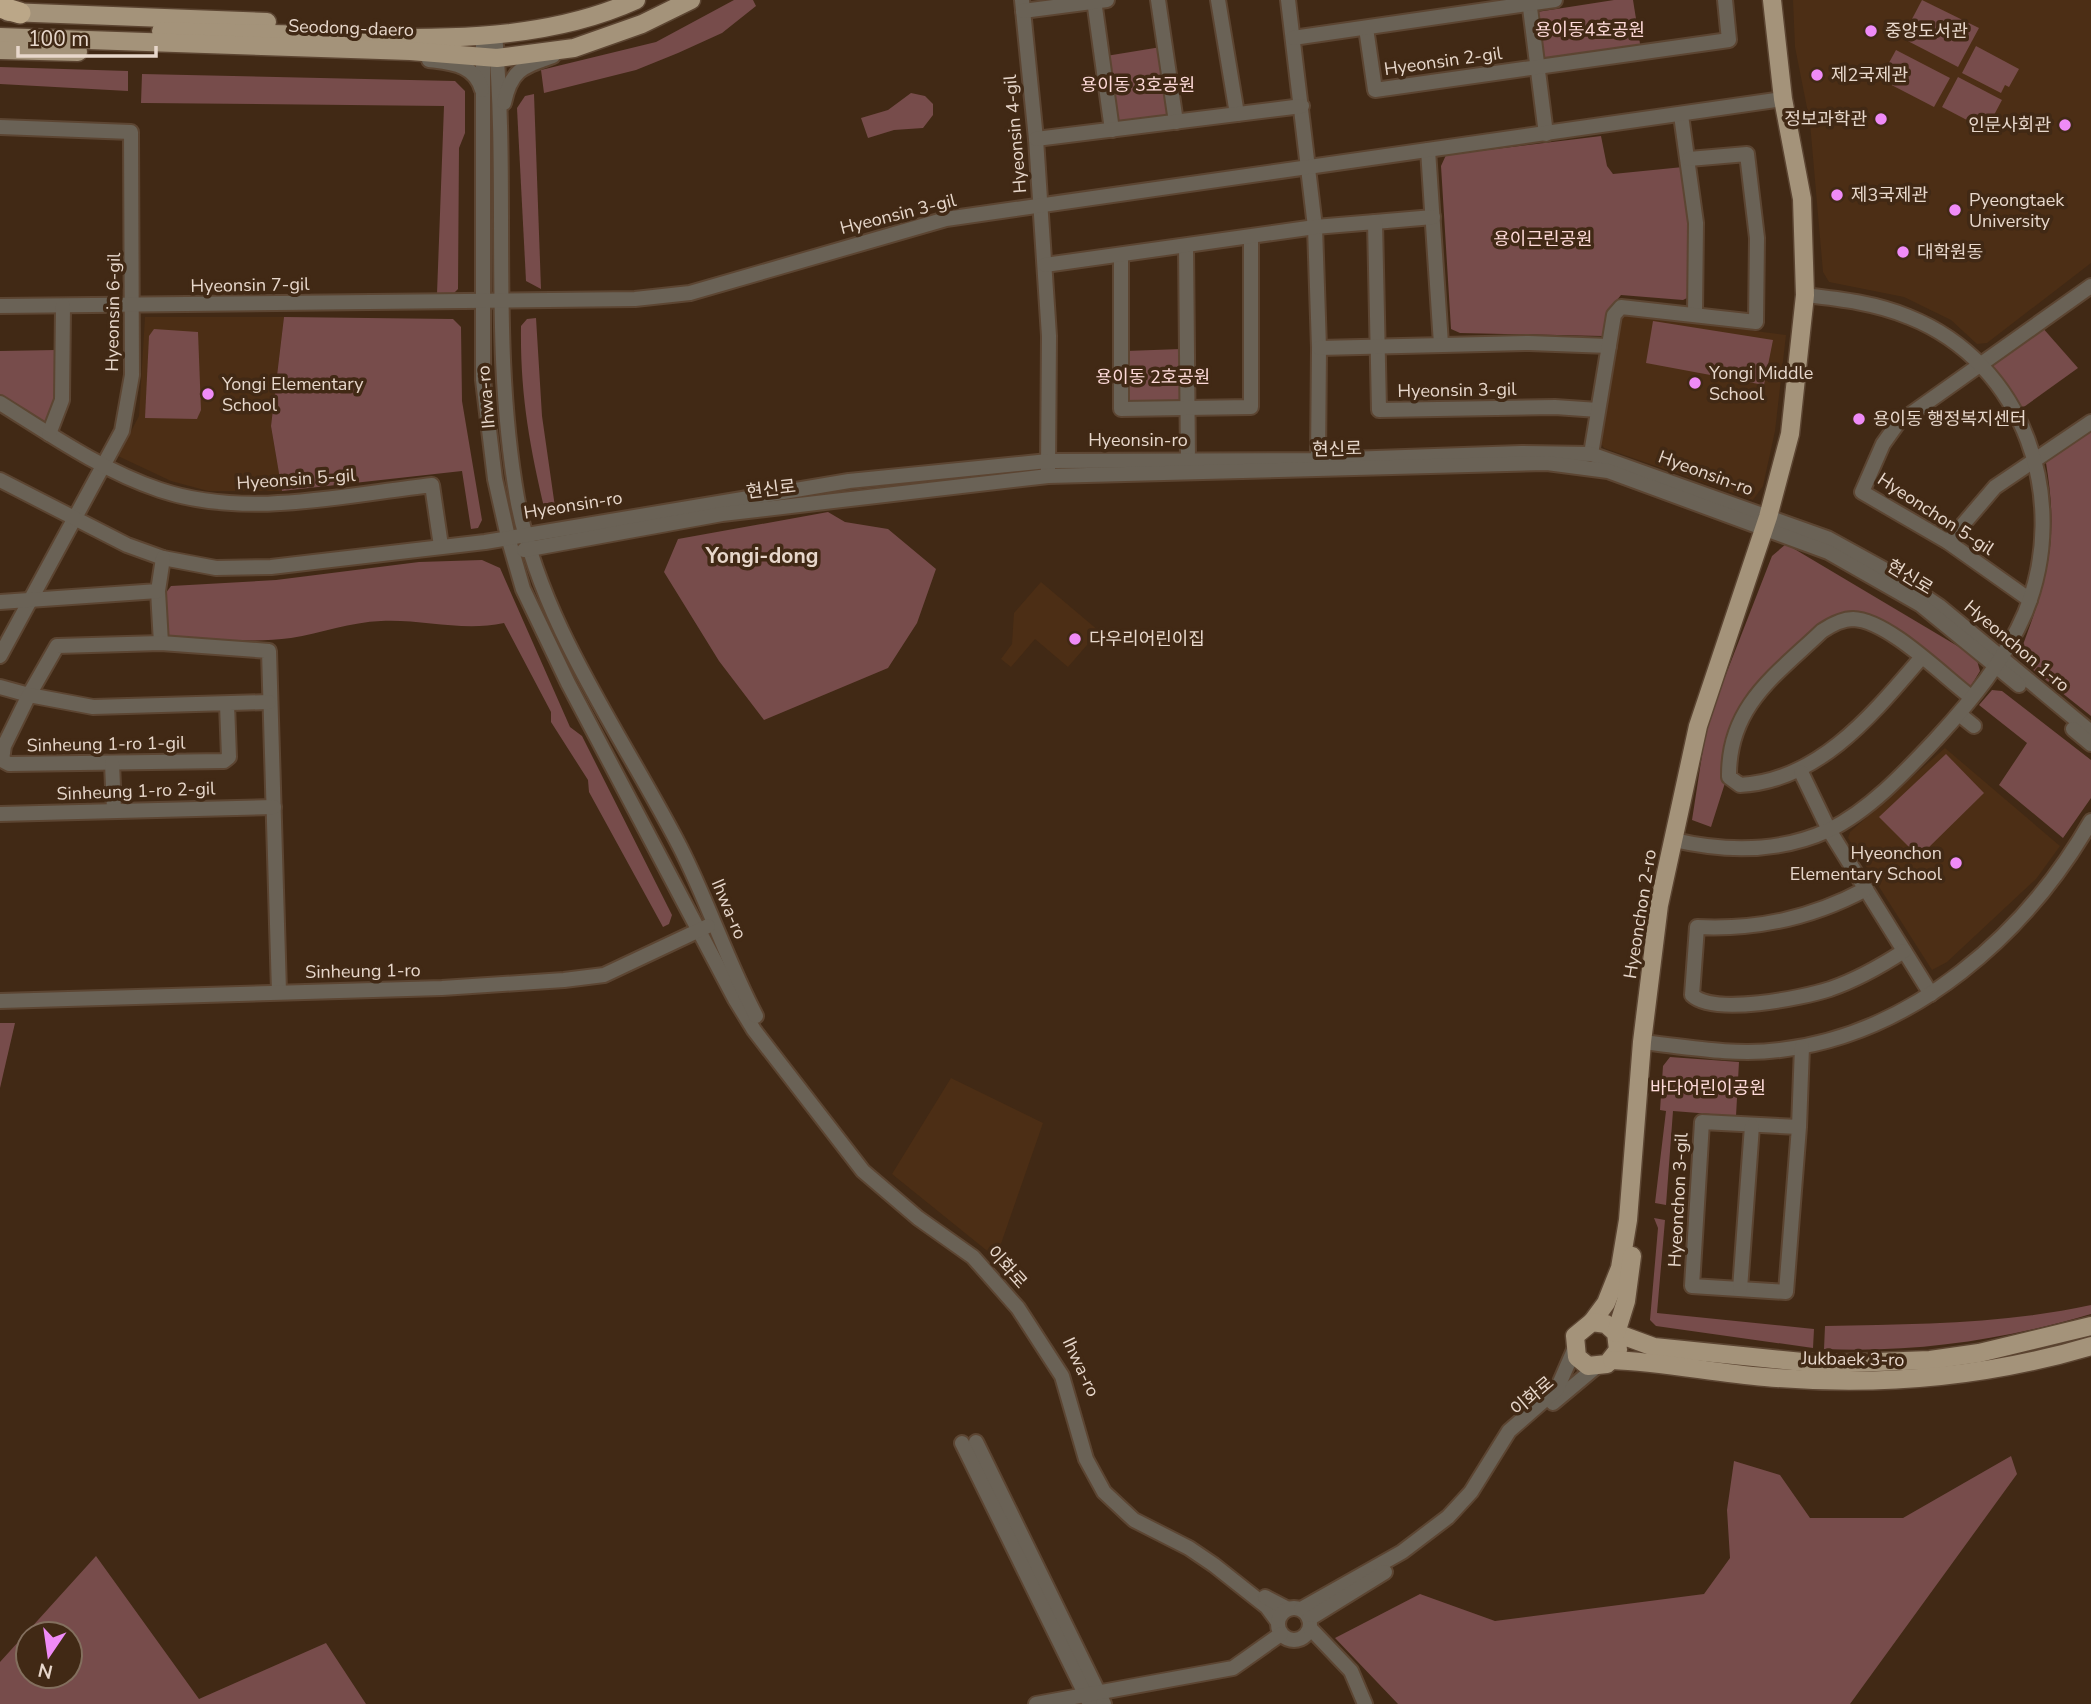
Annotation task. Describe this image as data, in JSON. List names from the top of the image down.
{
  "streets": {
    "main road": [
      "Seodong-daero",
      "Hyeonsin-ro",
      "Hyeonchon 2-ro",
      "Jukbaek 3-ro"
    ],
    "street": [
      "Hyeonsin 2-gil",
      "Hyeonsin 4-gil",
      "Hyeonsin 3-gil",
      "Hyeonsin 7-gil",
      "Hyeonsin 6-gil",
      "Ihwa-ro",
      "현신로",
      "Hyeonsin 5-gil",
      "Hyeonchon 5-gil",
      "Hyeonchon 1-ro",
      "Sinheung 1-ro 1-gil",
      "Sinheung 1-ro 2-gil",
      "Sinheung 1-ro",
      "Hyeonchon 3-gil",
      "이화로"
    ]
  },
  "crossings": [
    ["Seodong-daero", "Ihwa-ro"],
    ["Hyeonsin 4-gil", "Hyeonsin 3-gil"],
    ["Hyeonsin 4-gil", "Hyeonsin-ro"],
    ["Hyeonsin 4-gil", "현신로"],
    ["Hyeonsin 3-gil", "Hyeonsin 7-gil"],
    ["Hyeonsin 3-gil", "Ihwa-ro"],
    ["Hyeonsin 3-gil", "Hyeonsin-ro"],
    ["Hyeonsin 7-gil", "Hyeonsin 6-gil"],
    ["Hyeonsin 7-gil", "Ihwa-ro"],
    ["Hyeonsin 6-gil", "Hyeonsin-ro"],
    ["Hyeonsin 6-gil", "Hyeonsin 5-gil"],
    ["Ihwa-ro", "Hyeonsin-ro"],
    ["Ihwa-ro", "Sinheung 1-ro"],
    ["Ihwa-ro", "이화로"],
    ["Hyeonsin-ro", "현신로"],
    ["Hyeonsin-ro", "Hyeonsin 5-gil"],
    ["Hyeonsin-ro", "Hyeonchon 1-ro"],
    ["Hyeonsin-ro", "Hyeonchon 2-ro"],
    ["Hyeonsin-ro", "이화로"],
    ["현신로", "Hyeonchon 1-ro"],
    ["현신로", "Hyeonchon 2-ro"],
    ["Hyeonchon 1-ro", "Hyeonchon 2-ro"],
    ["Sinheung 1-ro 1-gil", "Sinheung 1-ro 2-gil"],
    ["Sinheung 1-ro 1-gil", "Sinheung 1-ro"],
    ["Hyeonchon 2-ro", "이화로"],
    ["Hyeonchon 2-ro", "Jukbaek 3-ro"],
    ["Sinheung 1-ro", "이화로"],
    ["이화로", "Jukbaek 3-ro"]
  ],
  "districts": ["Yongi-dong"],
  "parks": [
    "용이동4호공원",
    "용이동 3호공원",
    "용이근린공원",
    "용이동 2호공원",
    "바다어린이공원"
  ],
  "places": [
    "중앙도서관",
    "제2국제관",
    "정보과학관",
    "인문사회관",
    "제3국제관",
    "Pyeongtaek University",
    "대학원동",
    "Yongi Middle School",
    "Yongi Elementary School",
    "용이동 행정복지센터",
    "다우리어린이집",
    "Hyeonchon Elementary School"
  ],
  "scale_bar": "100 m",
  "north": "bottom"
}
